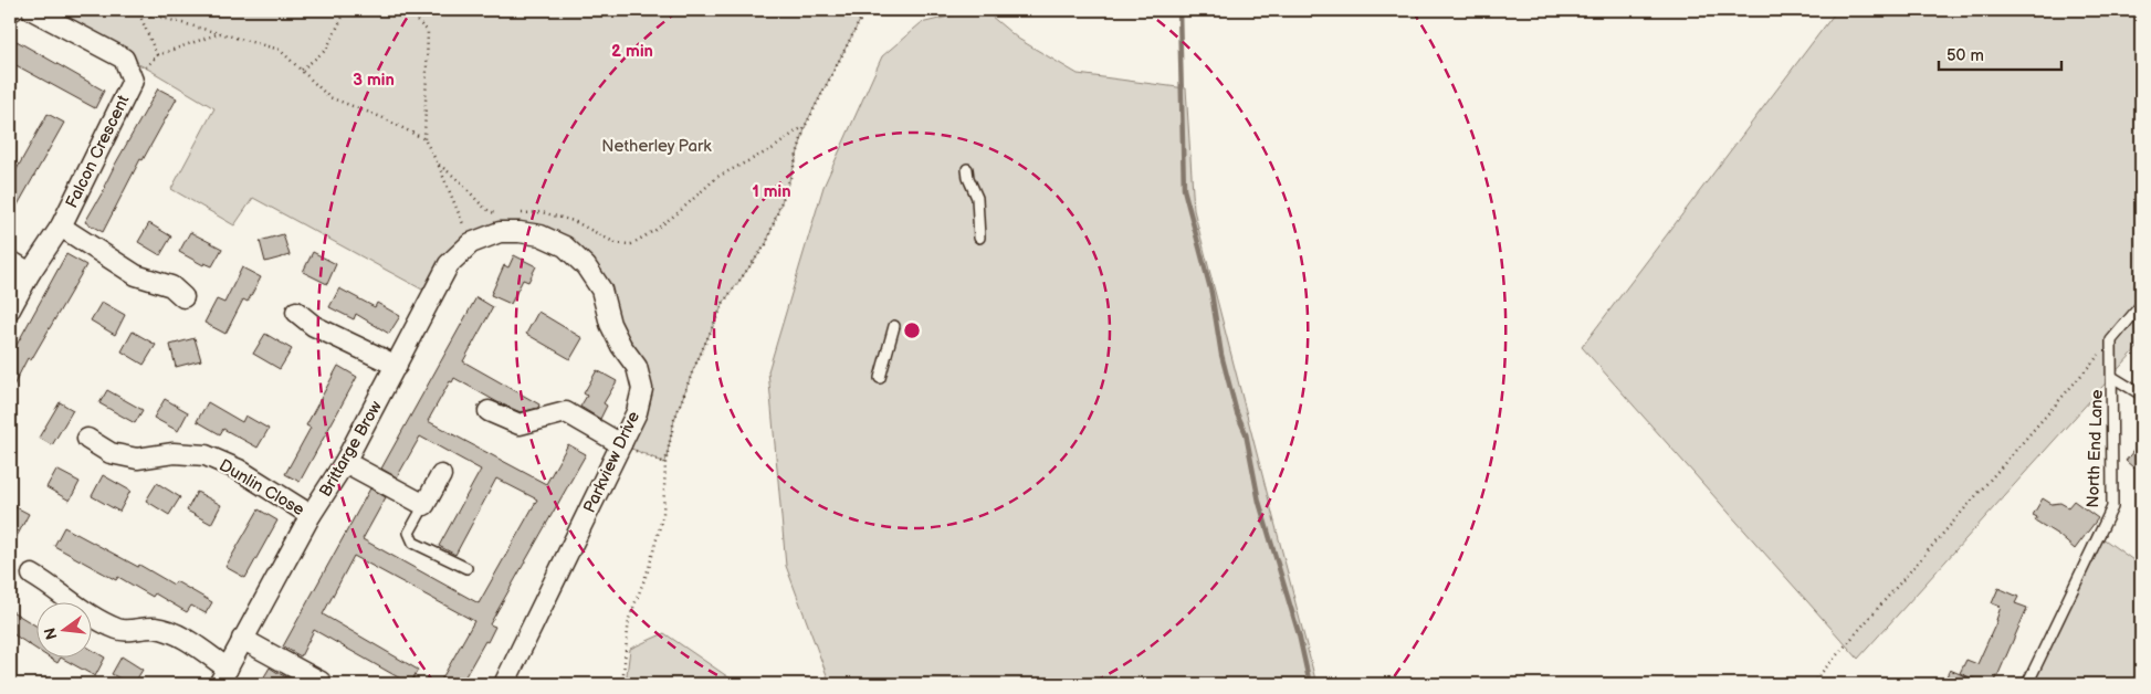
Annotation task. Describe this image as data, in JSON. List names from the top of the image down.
{
  "streets": {
    "street": [
      "Falcon Crescent",
      "Brittarge Brow",
      "Parkview Drive",
      "Dunlin Close"
    ],
    "lane": ["North End Lane"]
  },
  "crossings": [
    ["Brittarge Brow", "Parkview Drive"],
    ["Brittarge Brow", "Dunlin Close"]
  ],
  "parks": ["Netherley Park"],
  "scale_bar": "50 m",
  "north": "left",
  "rings": ["2 min", "3 min", "1 min"]
}
